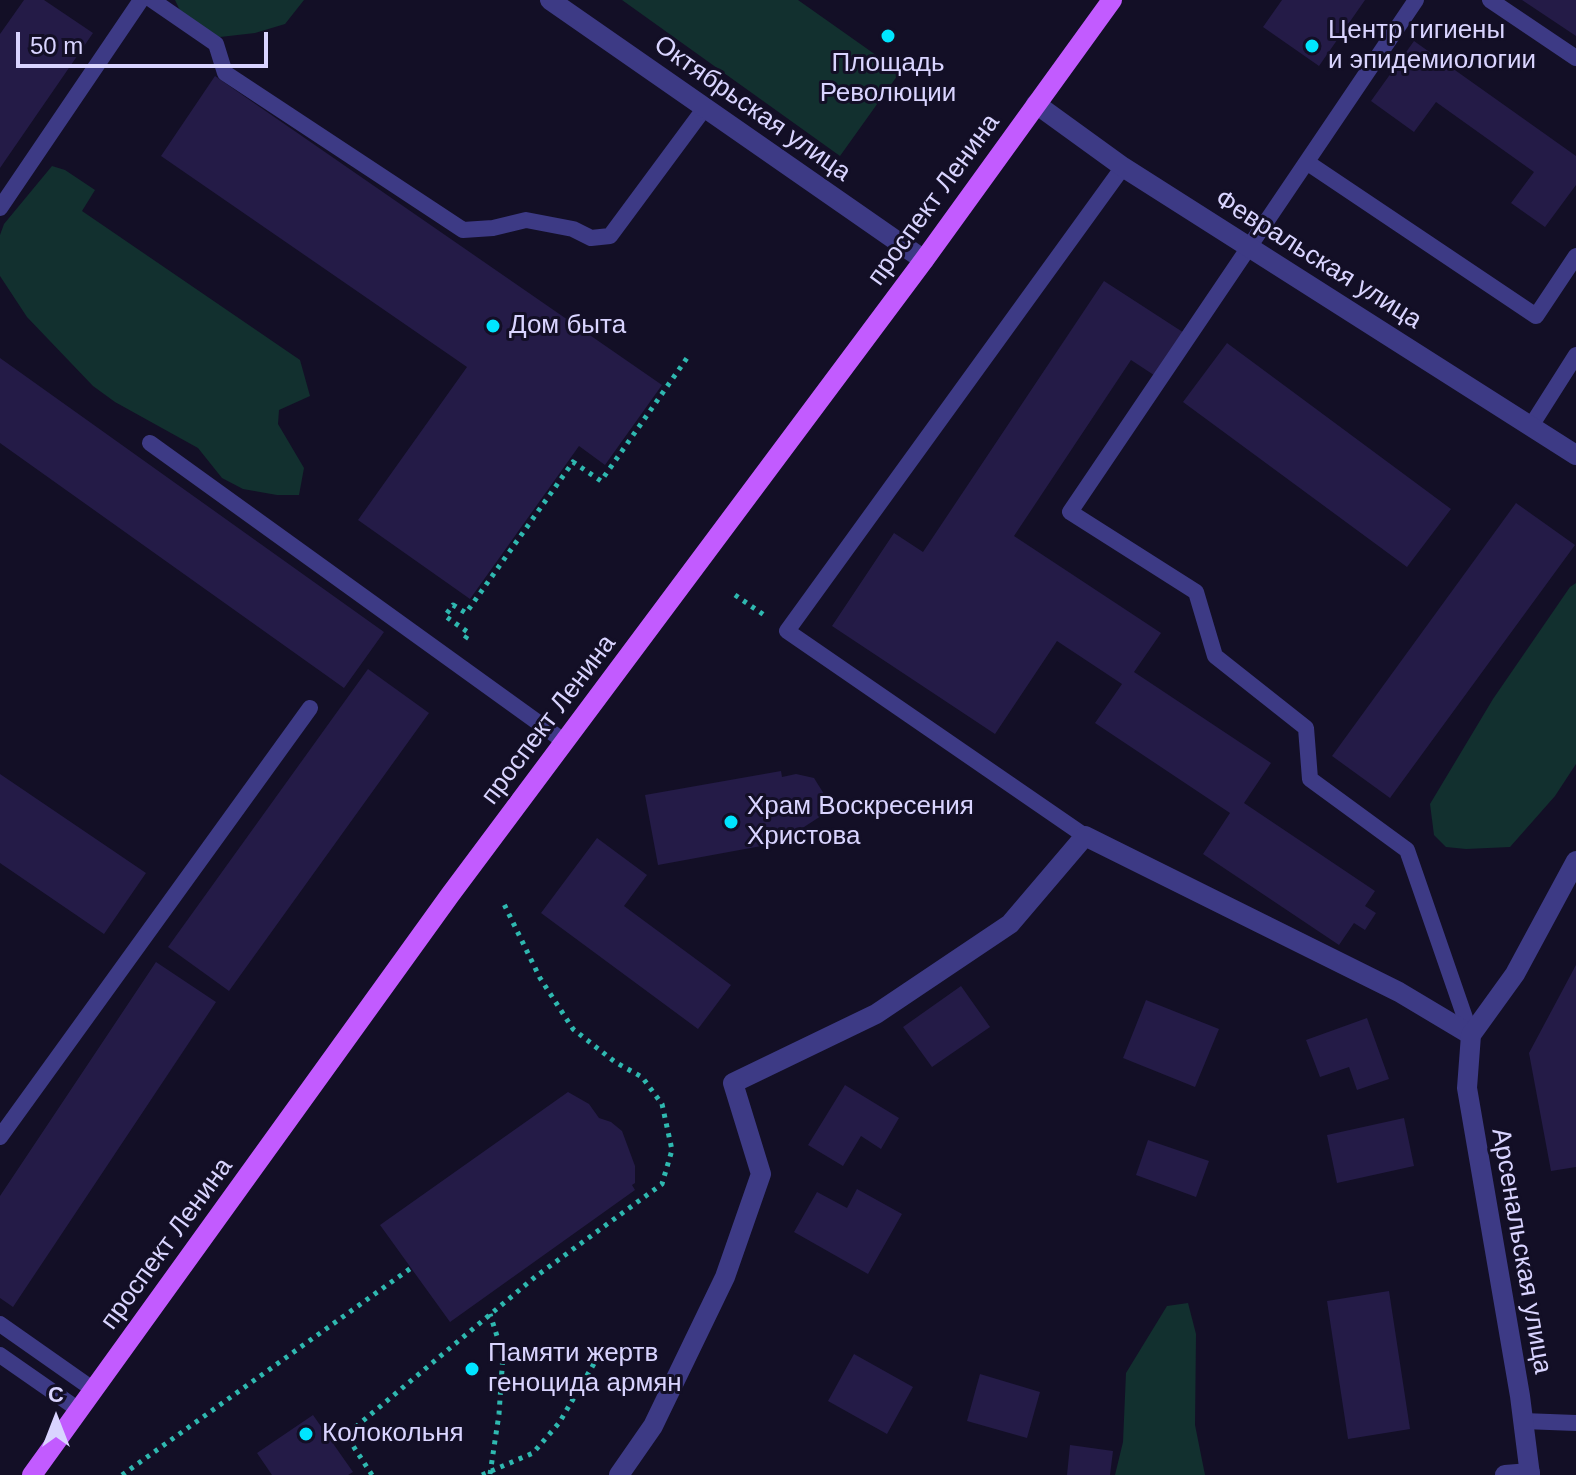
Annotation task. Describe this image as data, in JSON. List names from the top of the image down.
{
  "streets": {
    "main road": ["проспект Ленина"],
    "street": ["Октябрьская улица", "Февральская улица", "Арсенальская улица"]
  },
  "crossings": [
    ["Октябрьская улица", "проспект Ленина"],
    ["проспект Ленина", "Февральская улица"]
  ],
  "places": [
    "Площадь Революции",
    "Центр гигиены и эпидемиологии",
    "Дом быта",
    "Храм Воскресения Христова",
    "Памяти жертв геноцида армян",
    "Колокольня"
  ],
  "scale_bar": "50 m",
  "north": "top"
}
